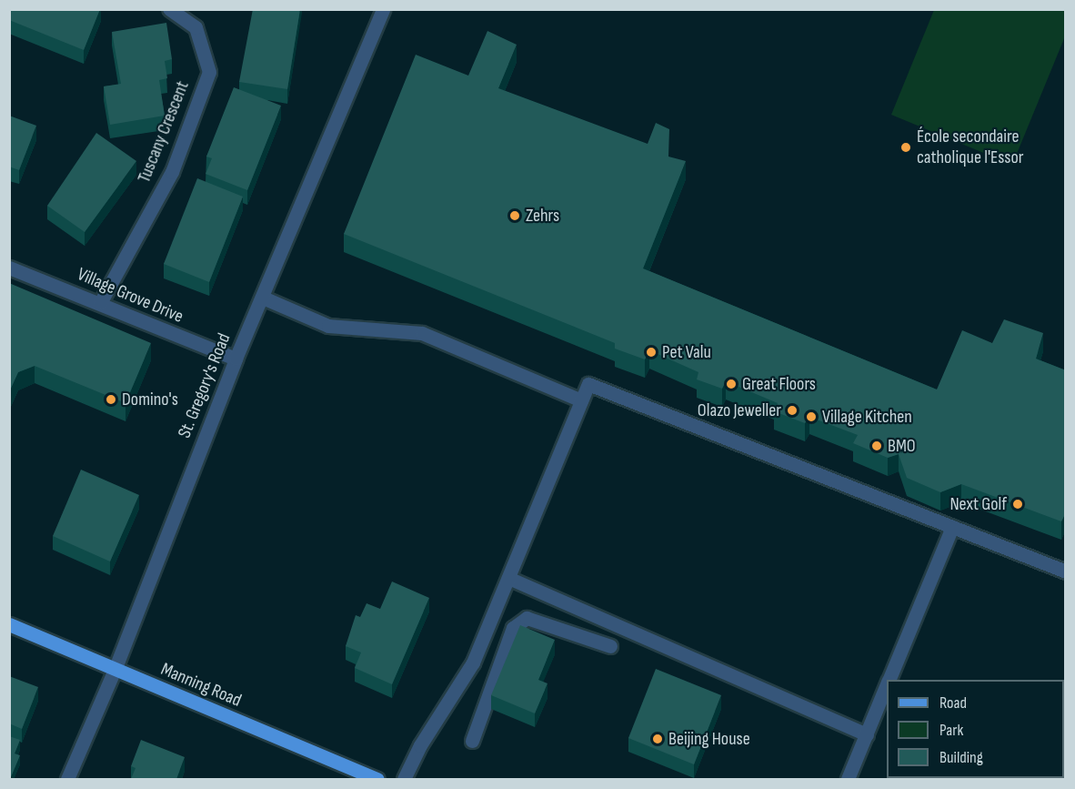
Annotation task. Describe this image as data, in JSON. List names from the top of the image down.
{
  "streets": {
    "main road": ["Manning Road"],
    "street": ["Tuscany Crescent", "Village Grove Drive", "St. Gregory's Road"]
  },
  "crossings": [
    ["Tuscany Crescent", "Village Grove Drive"],
    ["Village Grove Drive", "St. Gregory's Road"],
    ["St. Gregory's Road", "Manning Road"]
  ],
  "places": [
    "École secondaire catholique l'Essor",
    "Zehrs",
    "Pet Valu",
    "Great Floors",
    "Domino's",
    "Olazo Jeweller",
    "Village Kitchen",
    "BMO",
    "Next Golf",
    "Beijing House"
  ],
  "legend": ["Road", "Park", "Building"]
}
